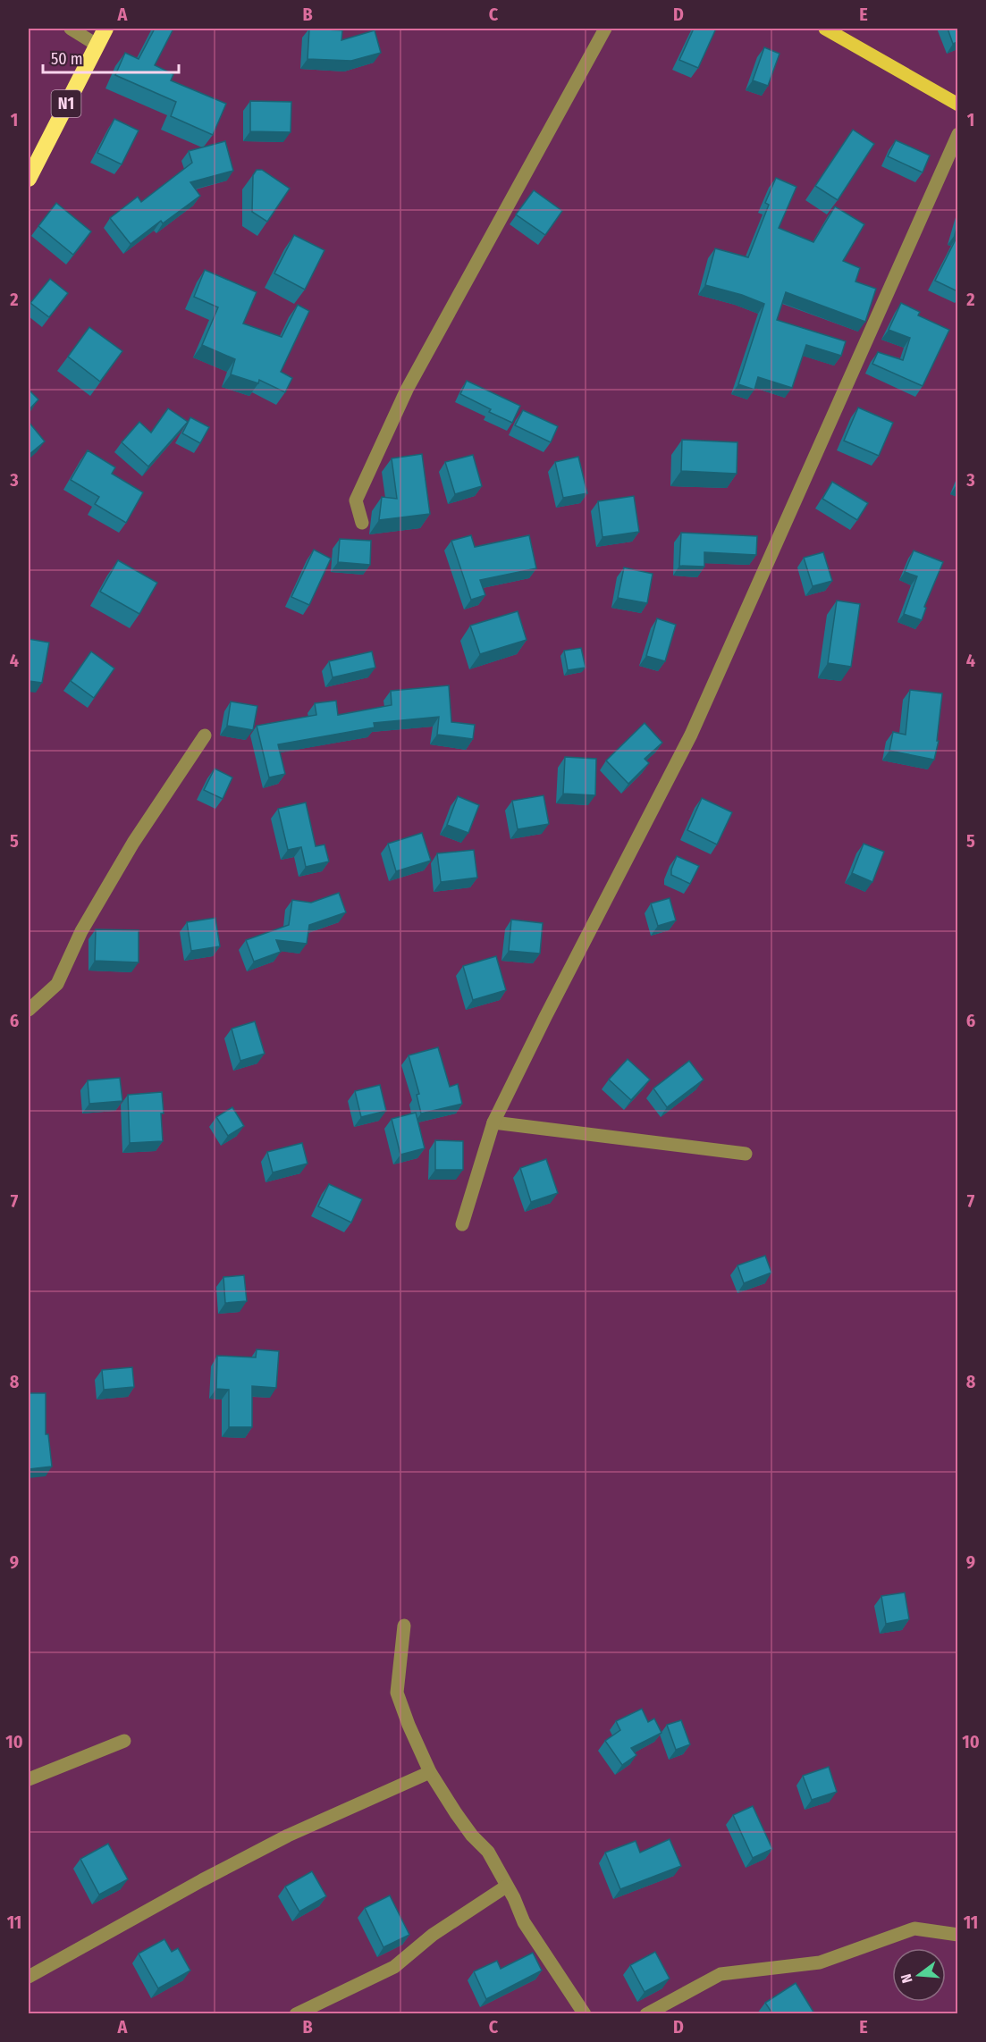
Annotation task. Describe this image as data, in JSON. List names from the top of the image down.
{
  "streets": {
    "highway": ["N1"]
  },
  "scale_bar": "50 m",
  "north": "left",
  "grid": {
    "columns": [
      "A",
      "B",
      "C",
      "D",
      "E"
    ],
    "rows": [
      "1",
      "2",
      "3",
      "4",
      "5",
      "6",
      "7",
      "8",
      "9",
      "10",
      "11"
    ]
  }
}
